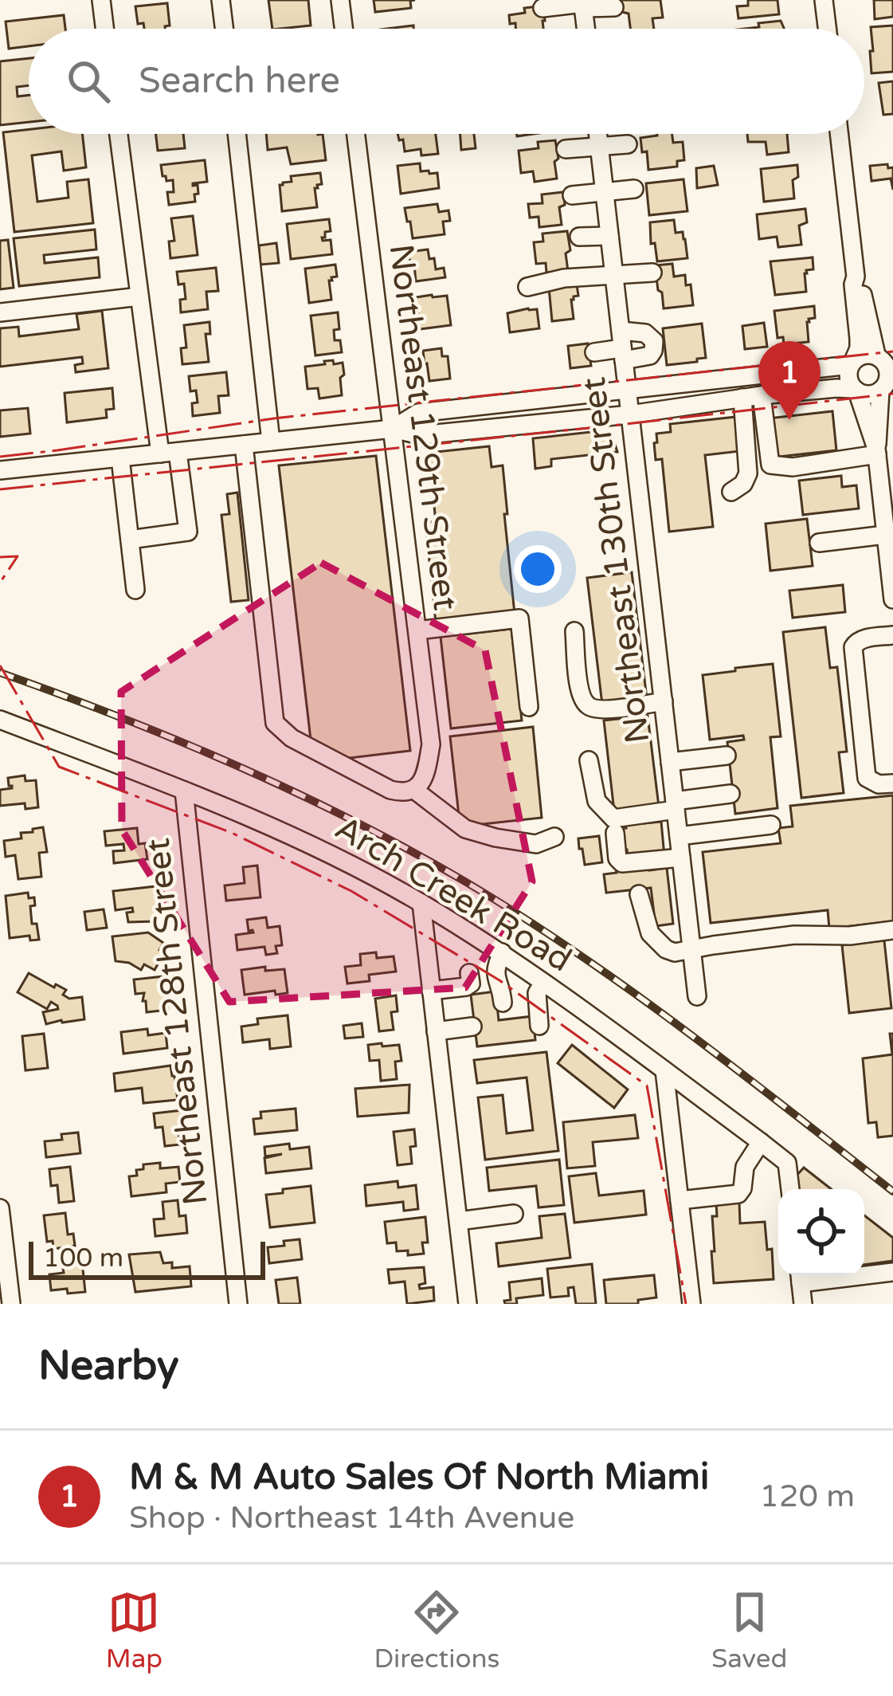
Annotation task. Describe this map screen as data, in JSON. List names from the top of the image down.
{
  "streets": {
    "street": [
      "Northeast 129th Street",
      "Northeast 130th Street",
      "Arch Creek Road",
      "Northeast 128th Street"
    ]
  },
  "crossings": [
    ["Arch Creek Road", "Northeast 128th Street"]
  ],
  "scale_bar": "100 m",
  "page": {
    "search": "Search here",
    "pins": "1",
    "scale": "100 m",
    "heading": "Nearby",
    "list": [
      {
        "mark": "1",
        "name": "M & M Auto Sales Of North Miami",
        "note": "Shop · Northeast 14th Avenue",
        "value": "120 m"
      }
    ],
    "nav": ["Map", "Directions", "Saved"]
  }
}
